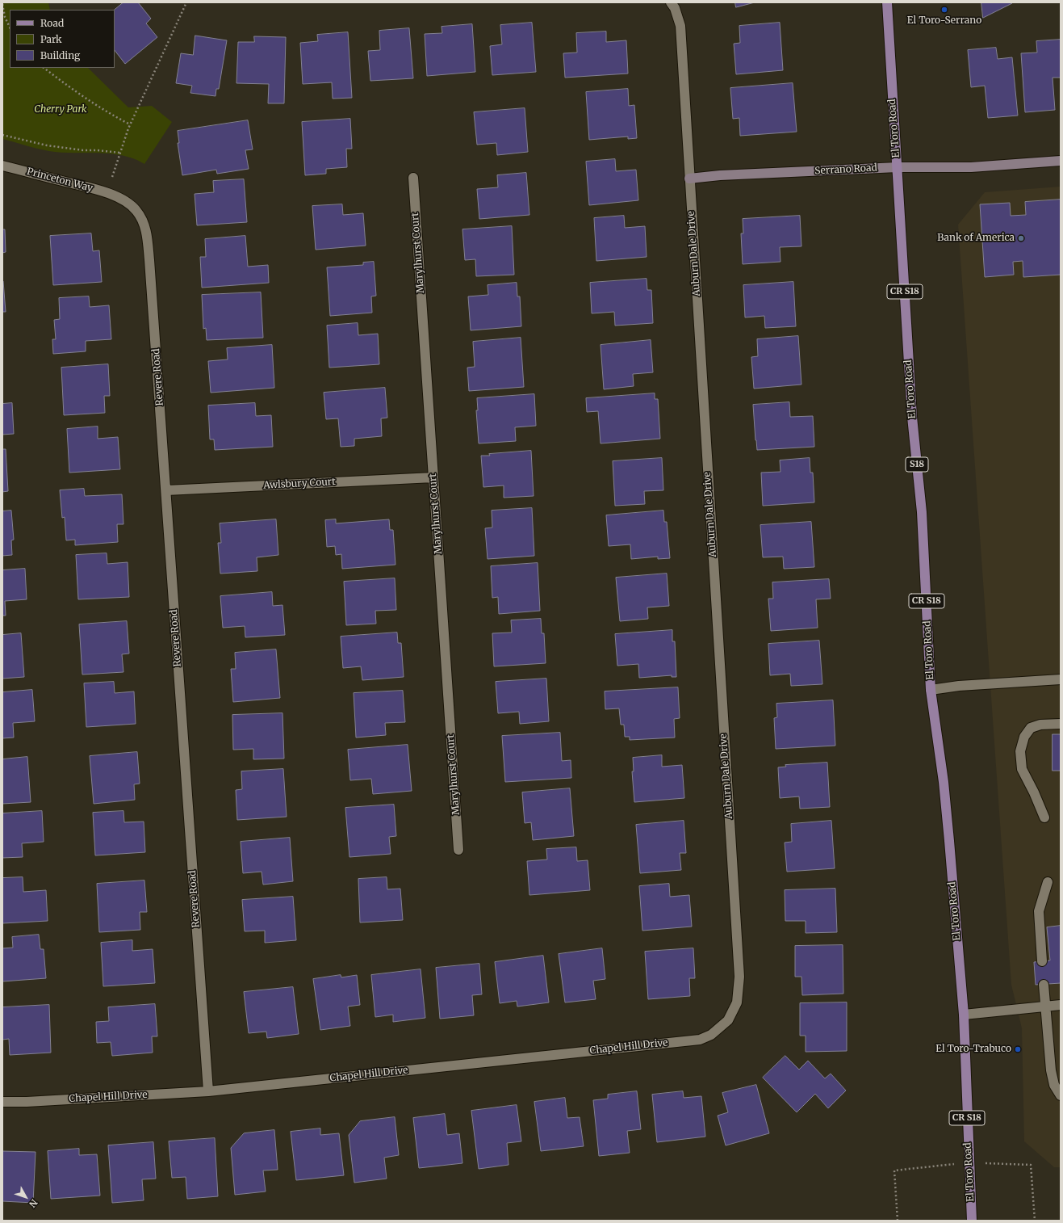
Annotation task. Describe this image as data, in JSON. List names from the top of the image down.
{
  "streets": {
    "main road": ["El Toro Road", "CR S18", "S18"],
    "street": [
      "Serrano Road",
      "Princeton Way",
      "Marylhurst Court",
      "Auburn Dale Drive",
      "Revere Road",
      "Awlsbury Court",
      "Chapel Hill Drive"
    ]
  },
  "crossings": [
    ["El Toro Road", "Serrano Road"],
    ["Serrano Road", "Auburn Dale Drive"],
    ["Princeton Way", "Revere Road"],
    ["Marylhurst Court", "Awlsbury Court"],
    ["Auburn Dale Drive", "Chapel Hill Drive"],
    ["Revere Road", "Awlsbury Court"],
    ["Revere Road", "Chapel Hill Drive"]
  ],
  "parks": ["Cherry Park"],
  "places": ["El Toro-Serrano", "Bank of America", "El Toro-Trabuco"],
  "legend": ["Road", "Park", "Building"],
  "north": "bottom right"
}
